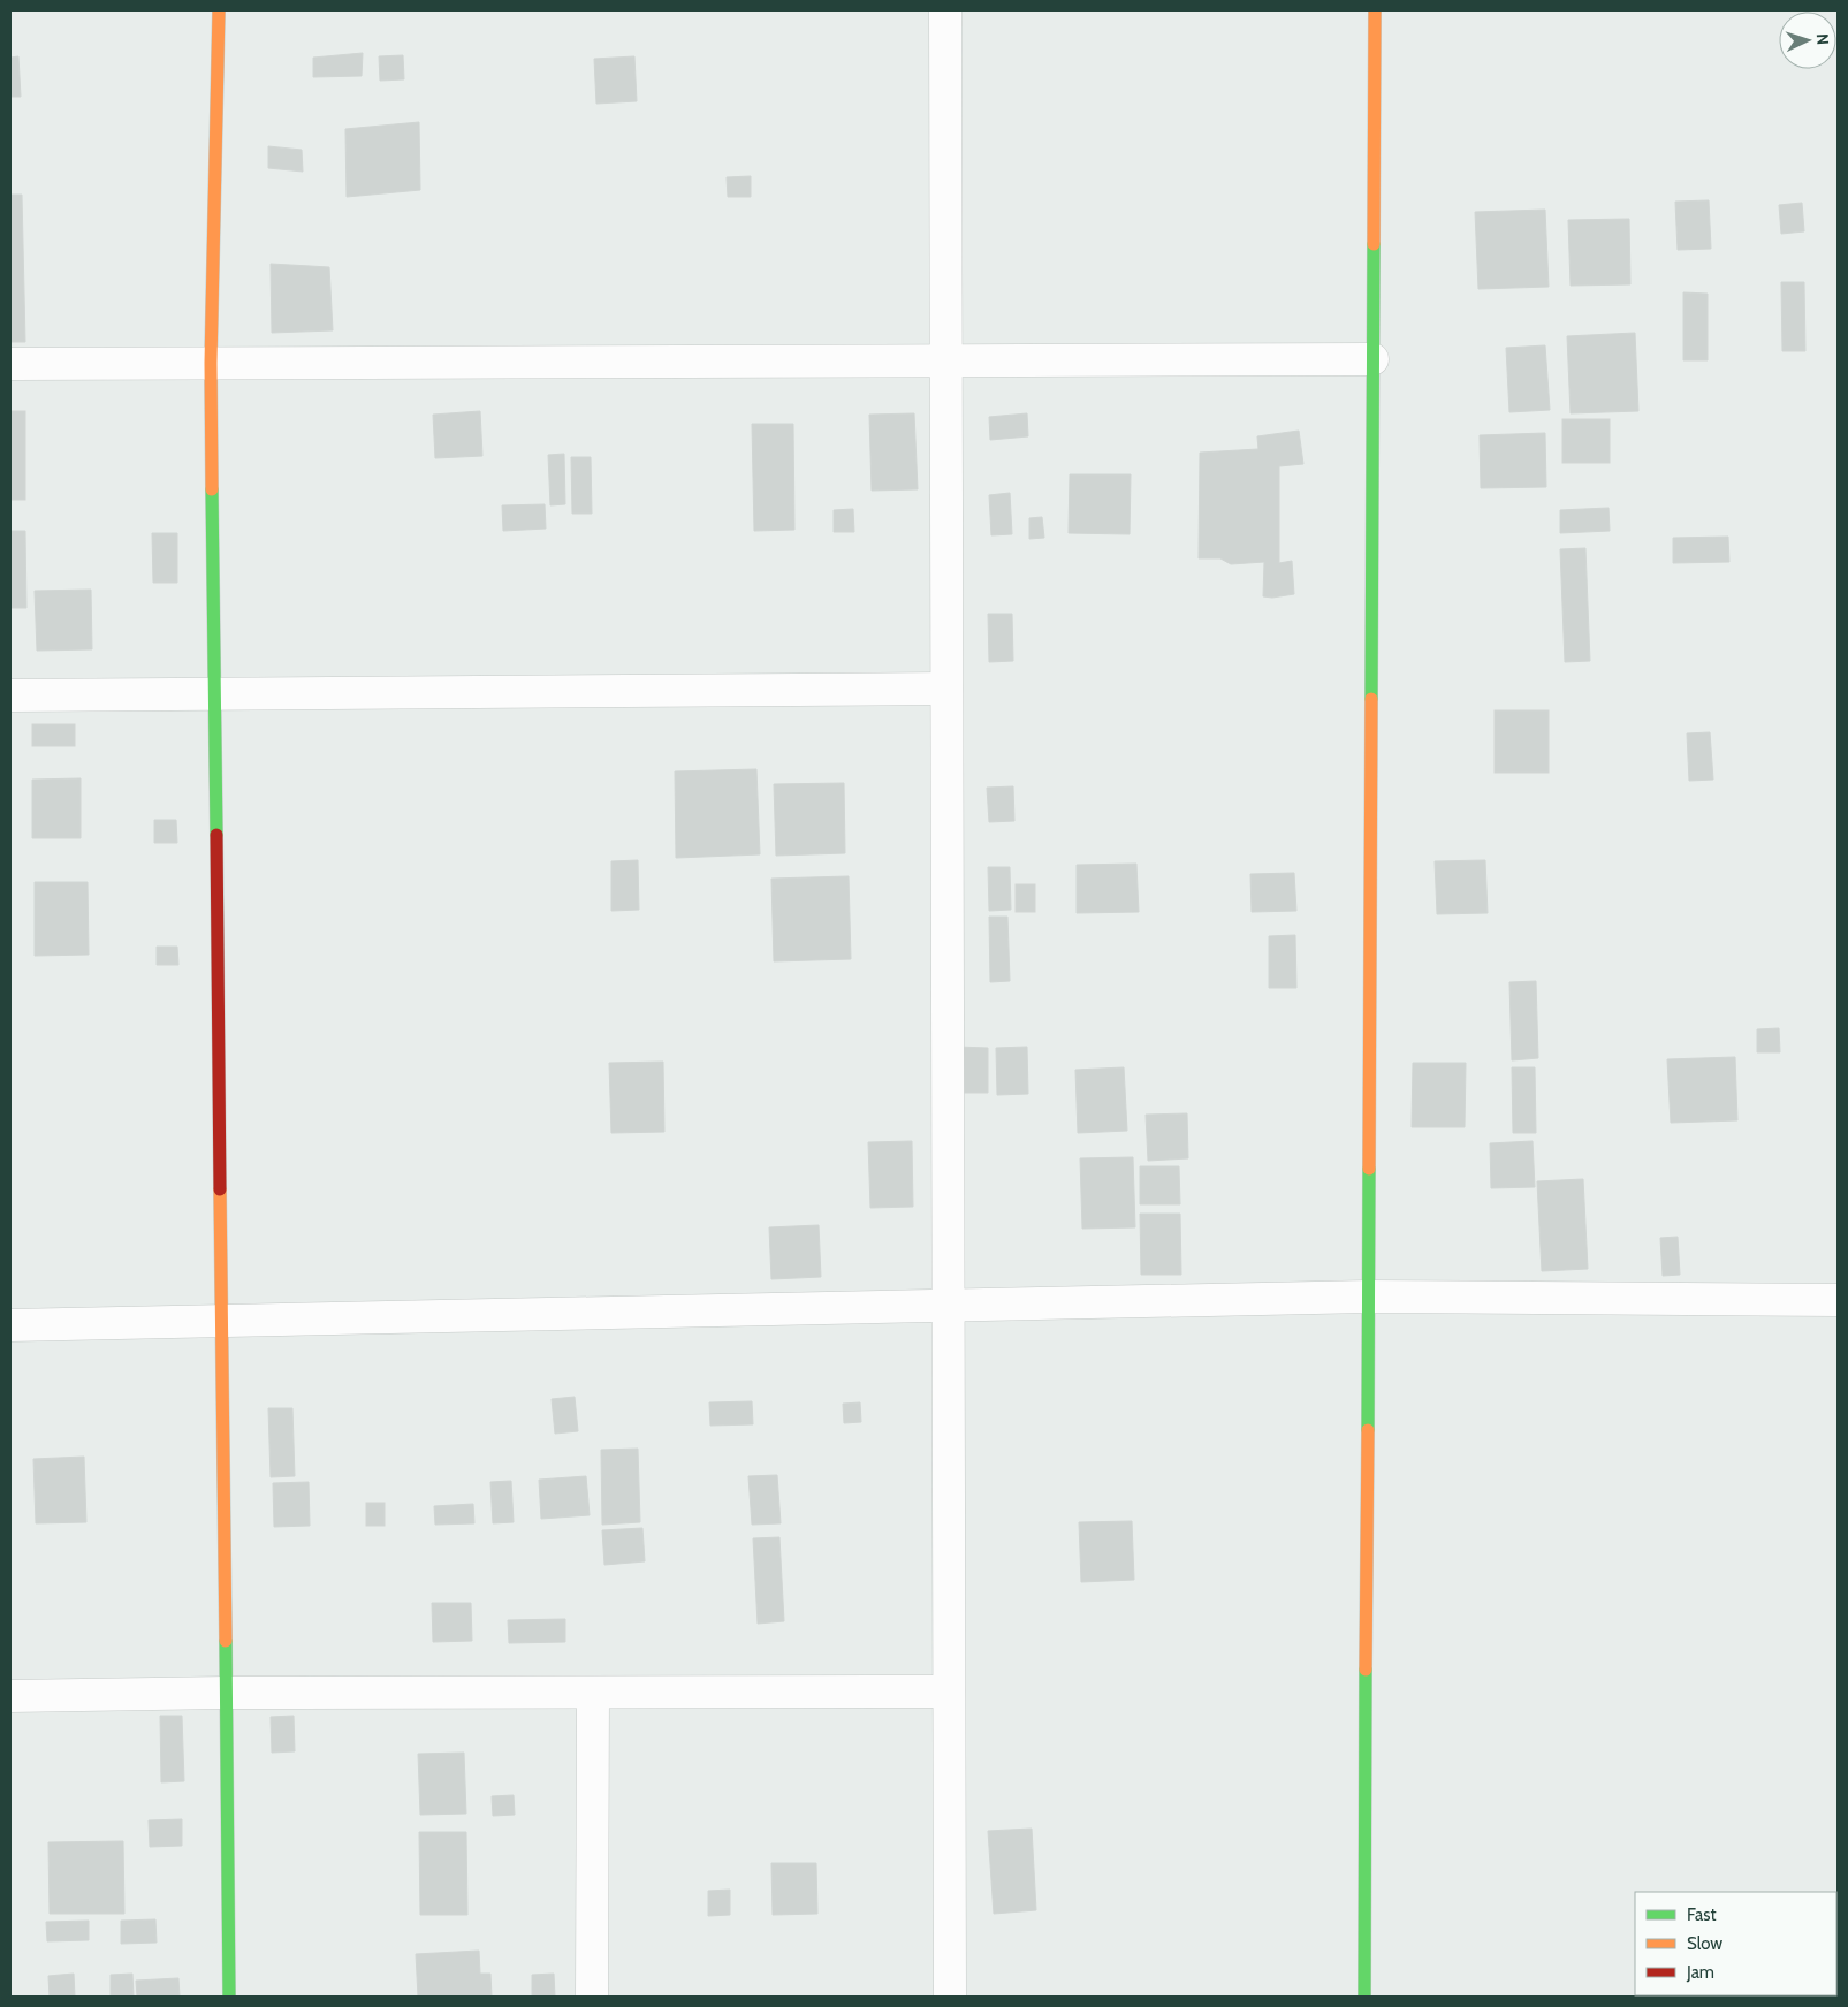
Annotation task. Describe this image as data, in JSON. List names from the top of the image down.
{
  "legend": ["Fast", "Slow", "Jam"],
  "north": "right"
}
